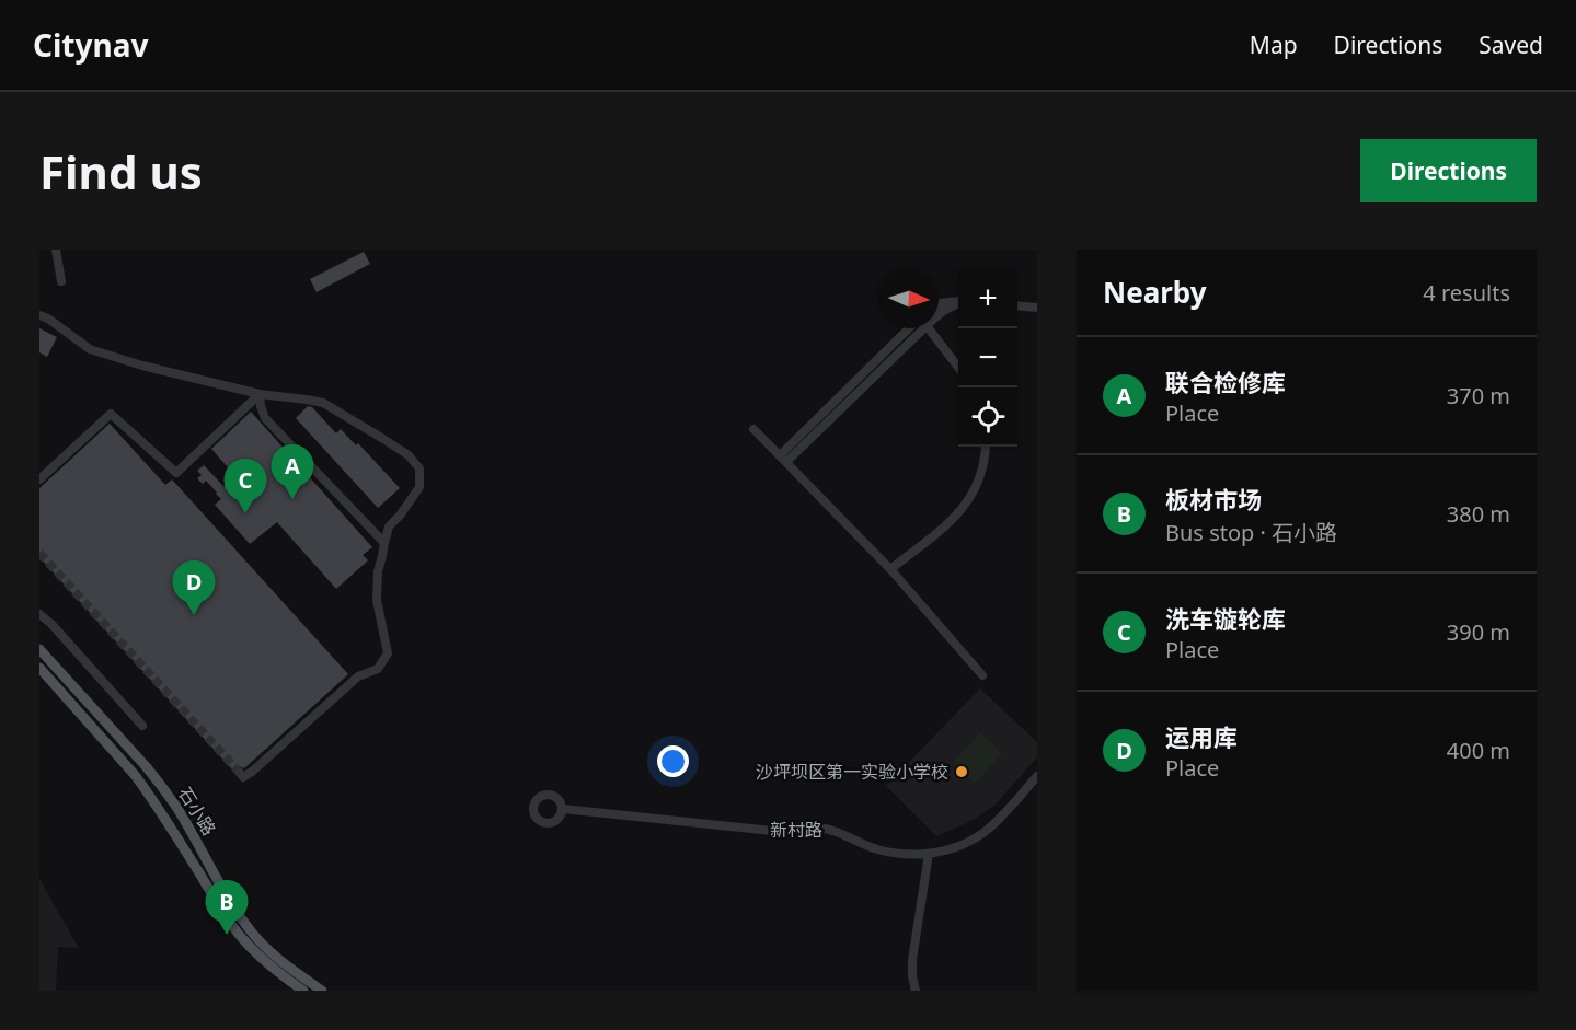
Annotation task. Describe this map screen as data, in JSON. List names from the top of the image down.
{
  "streets": {
    "main road": ["石小路"],
    "street": ["新村路"]
  },
  "places": ["沙坪坝区第一实验小学校"],
  "north": "right",
  "page": {
    "header": "Citynav",
    "nav": ["Map", "Directions", "Saved"],
    "buttons": "Directions",
    "title": "Find us",
    "heading": ["Nearby", "4 results"],
    "map_buttons": ["+", "−"],
    "list": [
      {
        "mark": "A",
        "name": "联合检修库",
        "note": "Place",
        "value": "370 m"
      },
      {
        "mark": "B",
        "name": "板材市场",
        "note": "Bus stop · 石小路",
        "value": "380 m"
      },
      {
        "mark": "C",
        "name": "洗车镟轮库",
        "note": "Place",
        "value": "390 m"
      },
      {
        "mark": "D",
        "name": "运用库",
        "note": "Place",
        "value": "400 m"
      }
    ],
    "pins": [
      "A",
      "C",
      "D",
      "B"
    ]
  }
}
